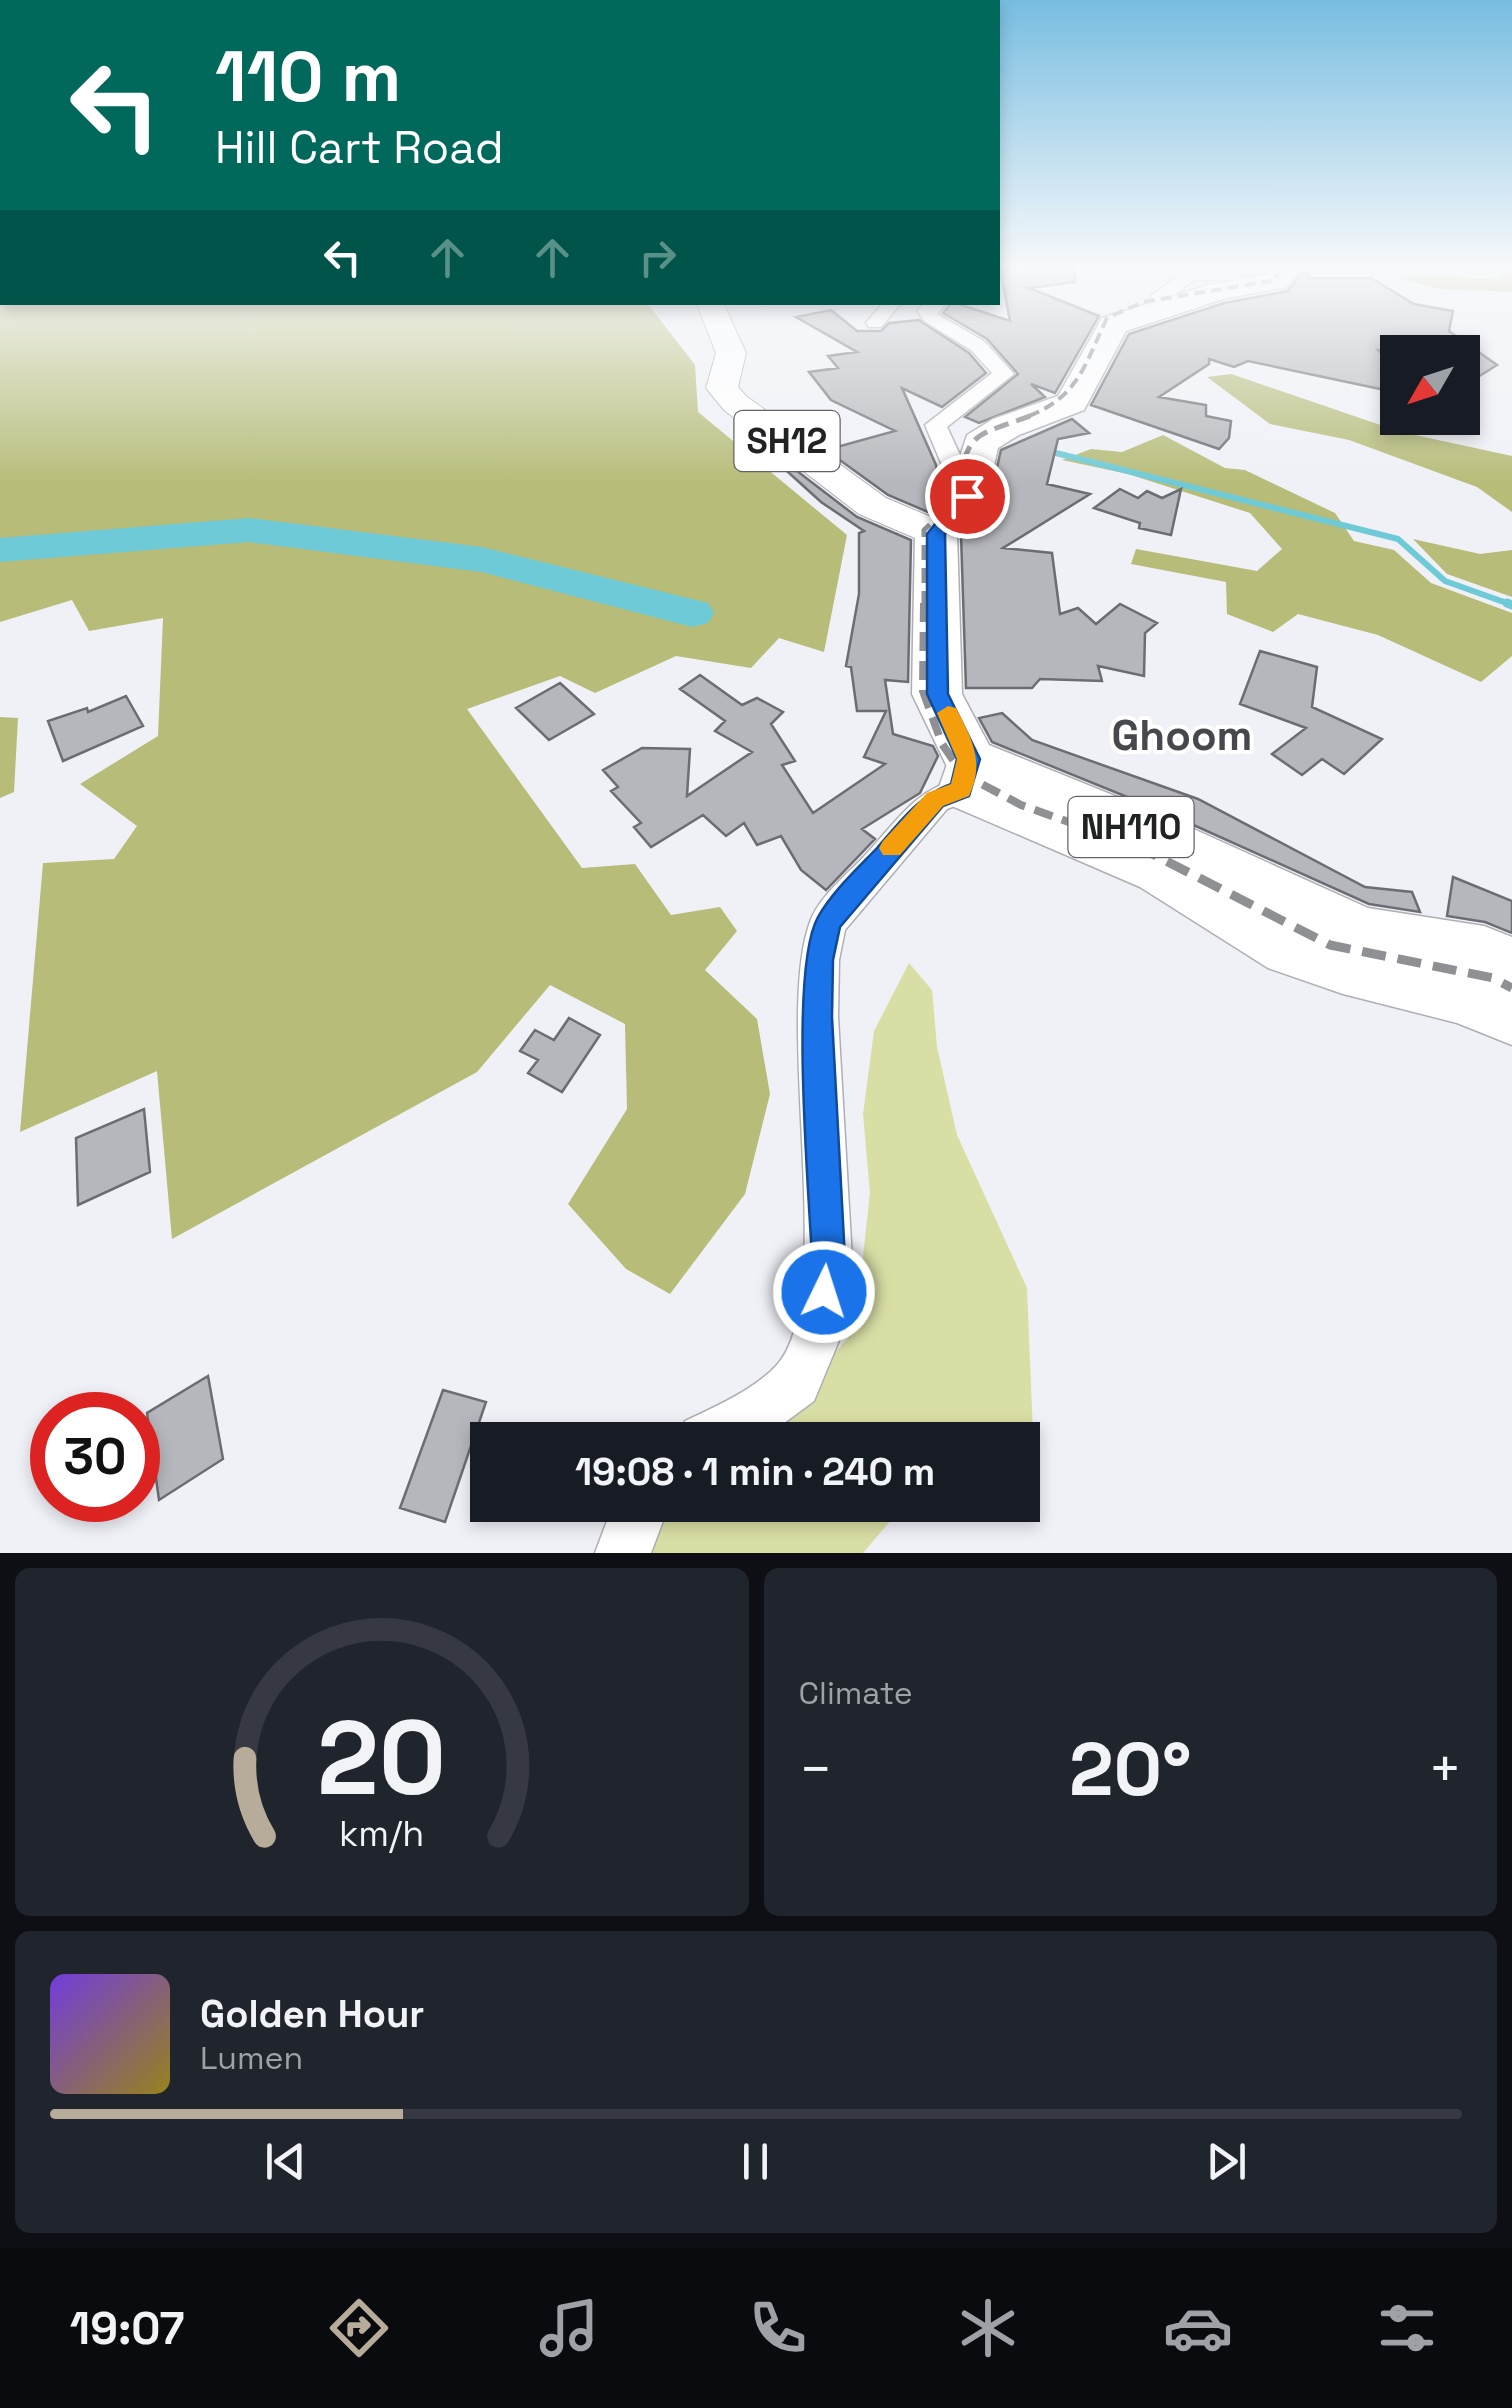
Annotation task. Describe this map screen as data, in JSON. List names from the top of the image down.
{
  "streets": {
    "highway": ["NH110"],
    "main road": ["SH12"]
  },
  "districts": ["Ghoom"],
  "north": "bottom left",
  "page": {
    "turn": ["110 m", "Hill Cart Road"],
    "limit": "30",
    "trip": "19:08 · 1 min · 240 m",
    "tile": "Climate",
    "heat": ["−", "20°", "+"],
    "song": ["Golden Hour", "Lumen"],
    "tabs": "19:07",
    "gauge": ["20", "km/h"]
  }
}
